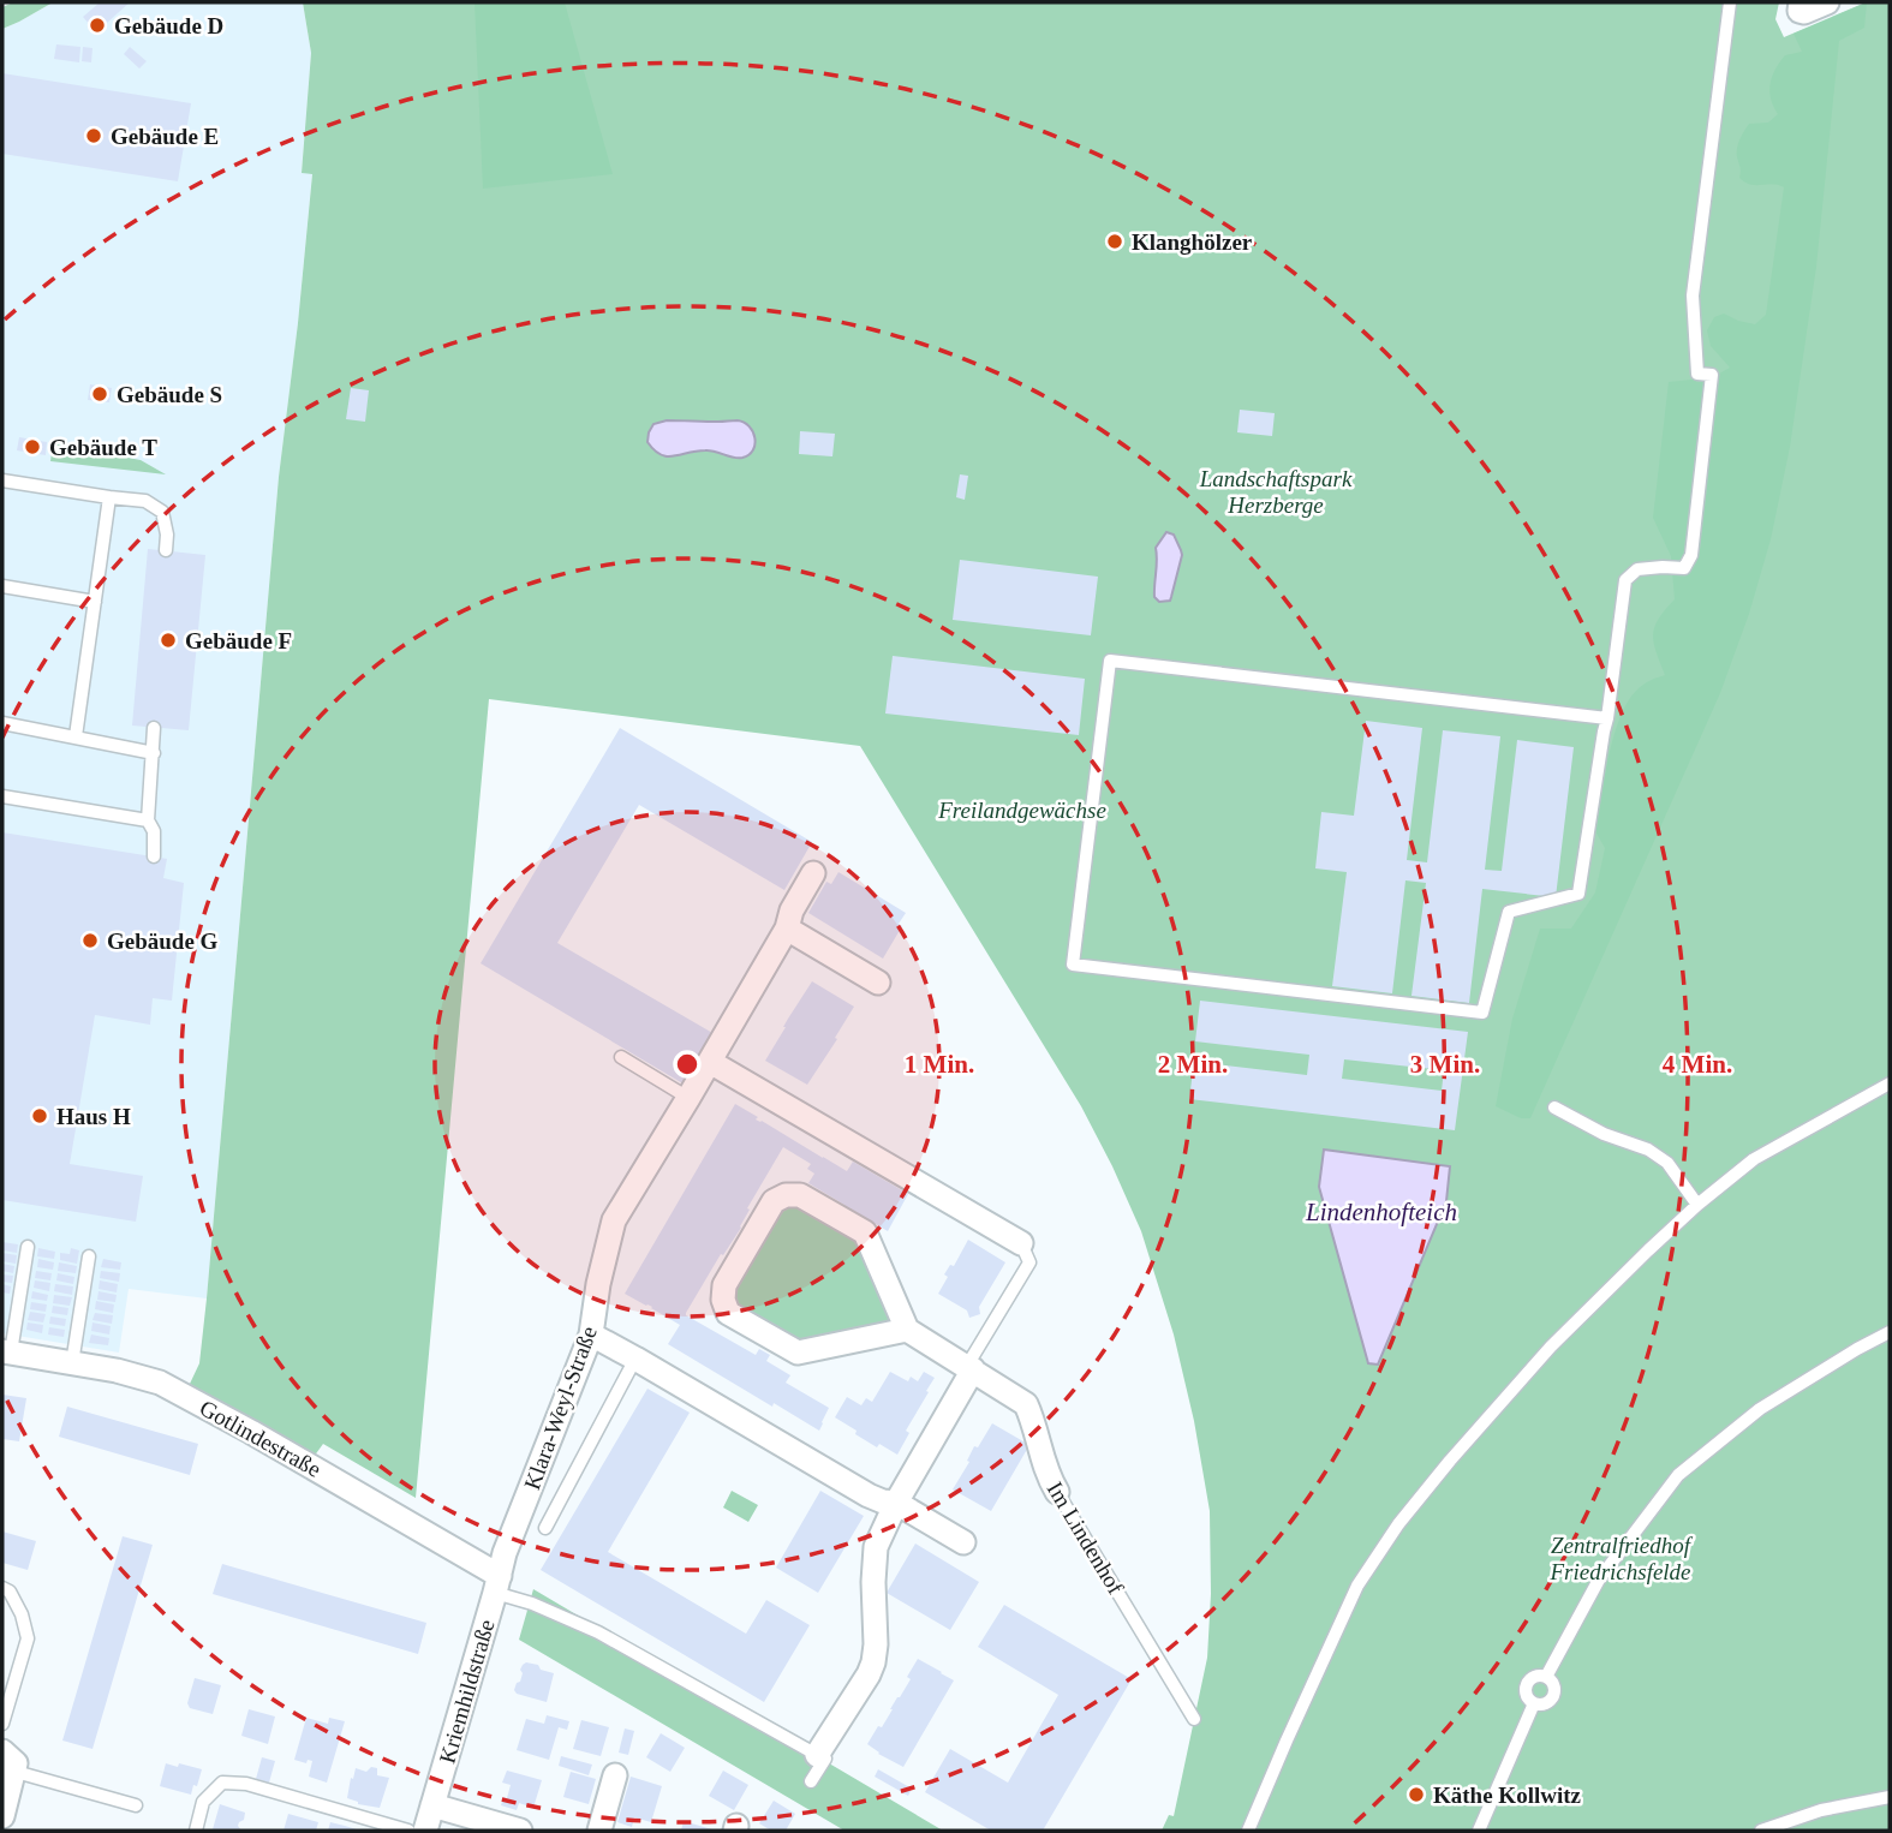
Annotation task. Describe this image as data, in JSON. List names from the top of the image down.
{
  "streets": {
    "street": [
      "Klara-Weyl-Straße",
      "Gotlindestraße",
      "Im Lindenhof",
      "Kriemhildstraße"
    ]
  },
  "crossings": [
    ["Klara-Weyl-Straße", "Gotlindestraße"],
    ["Klara-Weyl-Straße", "Kriemhildstraße"],
    ["Gotlindestraße", "Kriemhildstraße"]
  ],
  "water": ["Lindenhofteich"],
  "parks": ["Landschaftspark Herzberge", "Freilandgewächse", "Zentralfriedhof Friedrichsfelde"],
  "places": [
    "Gebäude D",
    "Gebäude E",
    "Klanghölzer",
    "Gebäude S",
    "Gebäude T",
    "Gebäude F",
    "Gebäude G",
    "Haus H",
    "Käthe Kollwitz"
  ],
  "rings": [
    "1 Min.",
    "2 Min.",
    "3 Min.",
    "4 Min."
  ]
}
